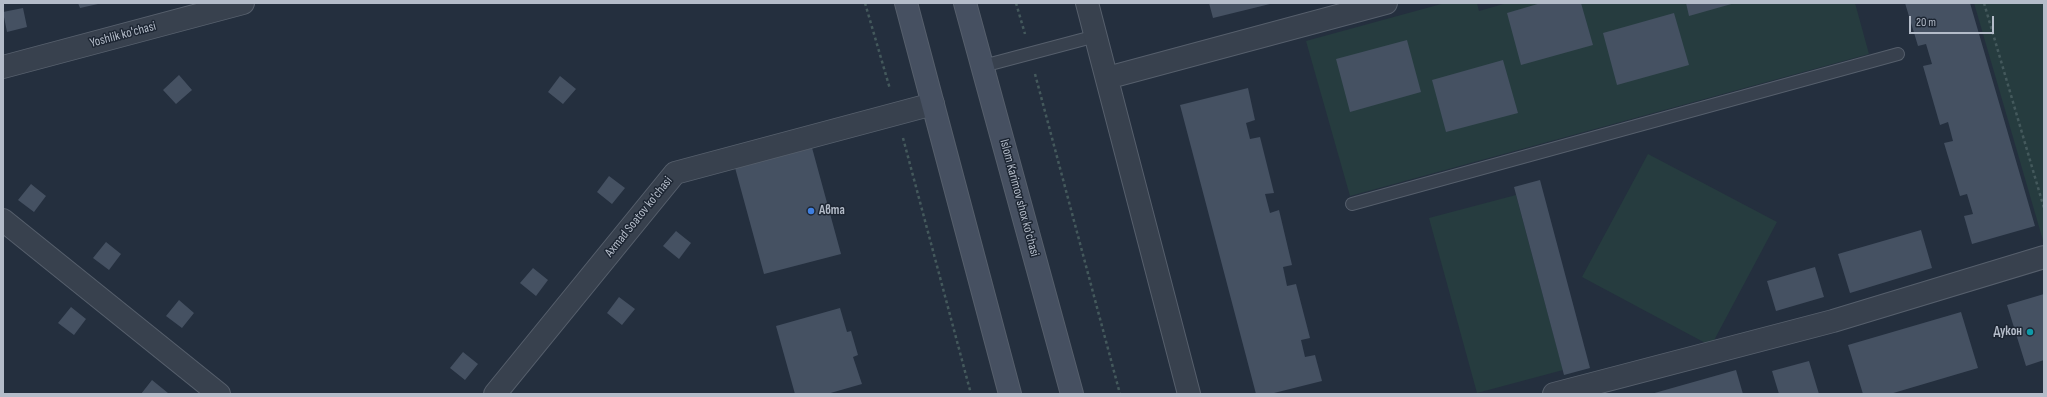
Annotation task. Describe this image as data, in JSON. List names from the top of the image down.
{
  "streets": {
    "main road": ["Islom Karimov shox ko'chasi"],
    "street": ["Yoshlik ko'chasi", "Axmad Soatov ko'chasi"]
  },
  "places": ["Авта", "Дукон"],
  "scale_bar": "20 m"
}
